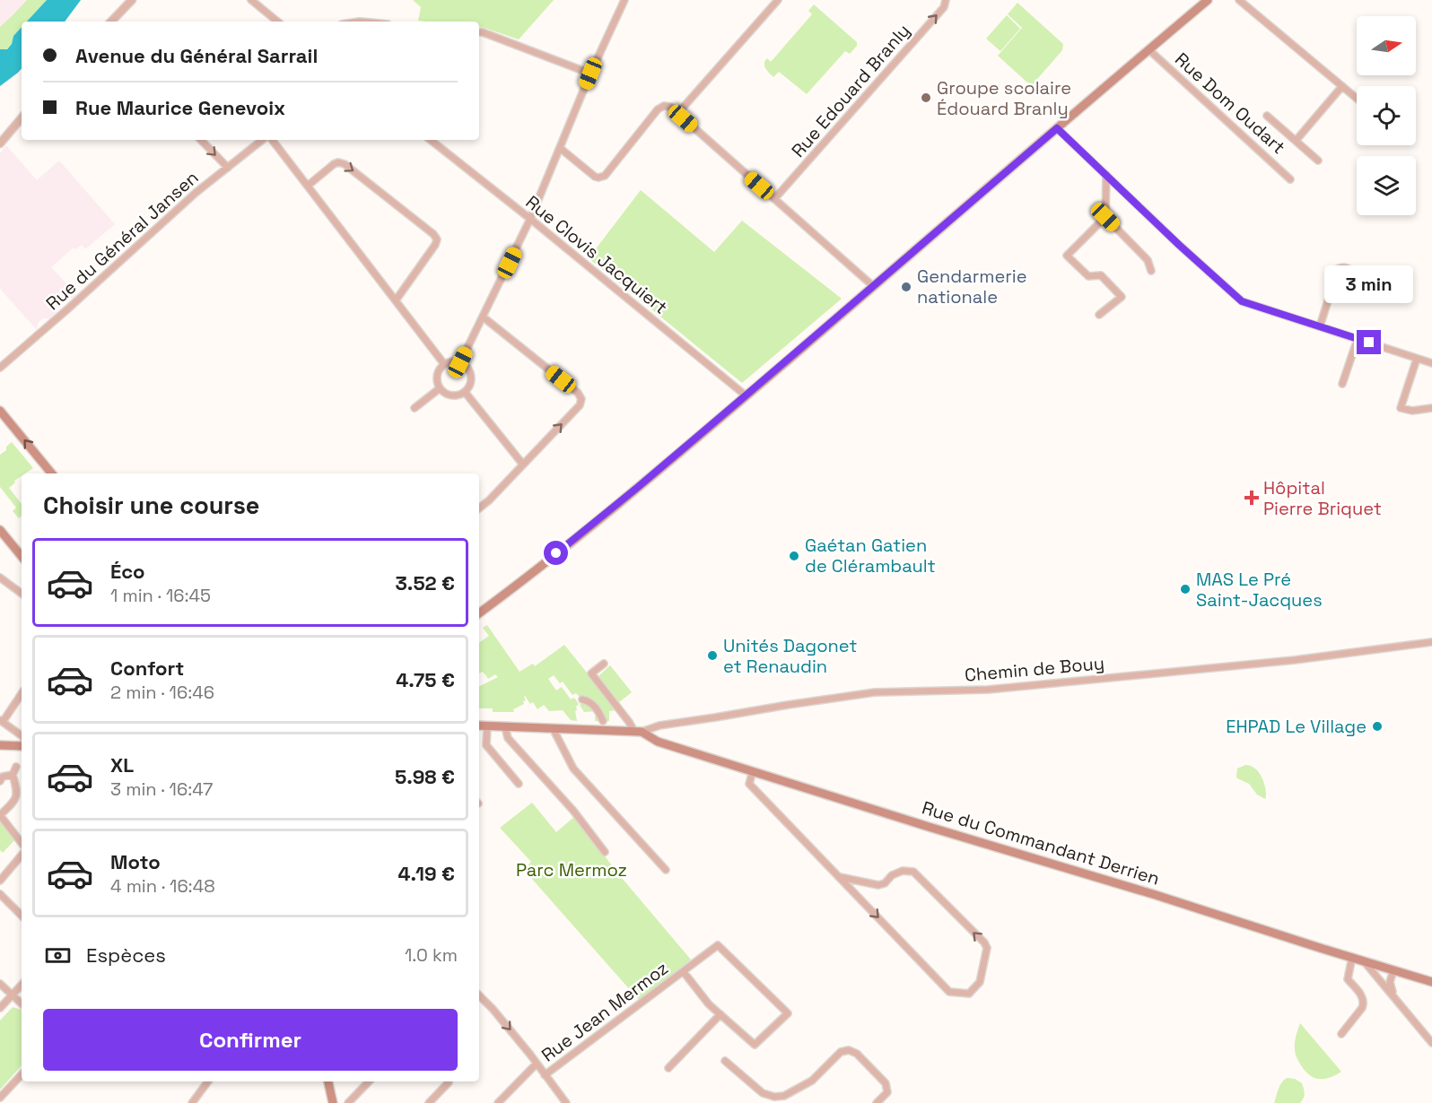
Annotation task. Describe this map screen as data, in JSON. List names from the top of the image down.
{
  "streets": {
    "main road": ["Rue du Commandant Derrien"],
    "street": [
      "Rue Edouard Branly",
      "Rue Dom Oudart",
      "Rue du Général Jansen",
      "Rue Clovis Jacquiert",
      "Chemin de Bouy",
      "Rue Jean Mermoz"
    ]
  },
  "crossings": [
    ["Chemin de Bouy", "Rue du Commandant Derrien"]
  ],
  "one_way": ["Rue Edouard Branly"],
  "parks": ["Parc Mermoz"],
  "places": {
    "other": [
      "Groupe scolaire Édouard Branly",
      "Gendarmerie nationale",
      "Gaétan Gatien de Clérambault",
      "MAS Le Pré Saint-Jacques",
      "Unités Dagonet et Renaudin",
      "EHPAD Le Village"
    ],
    "health": ["Hôpital Pierre Briquet"]
  },
  "north": "right",
  "page": {
    "banner": ["Avenue du Général Sarrail", "Rue Maurice Genevoix"],
    "bubble": "3 min",
    "heading": "Choisir une course",
    "list": [
      {
        "name": "Éco",
        "note": "1 min · 16:45",
        "value": "3.52 €"
      },
      {
        "name": "Confort",
        "note": "2 min · 16:46",
        "value": "4.75 €"
      },
      {
        "name": "XL",
        "note": "3 min · 16:47",
        "value": "5.98 €"
      },
      {
        "name": "Moto",
        "note": "4 min · 16:48",
        "value": "4.19 €"
      }
    ],
    "pay": ["Espèces", "1.0 km"],
    "buttons": "Confirmer"
  }
}
